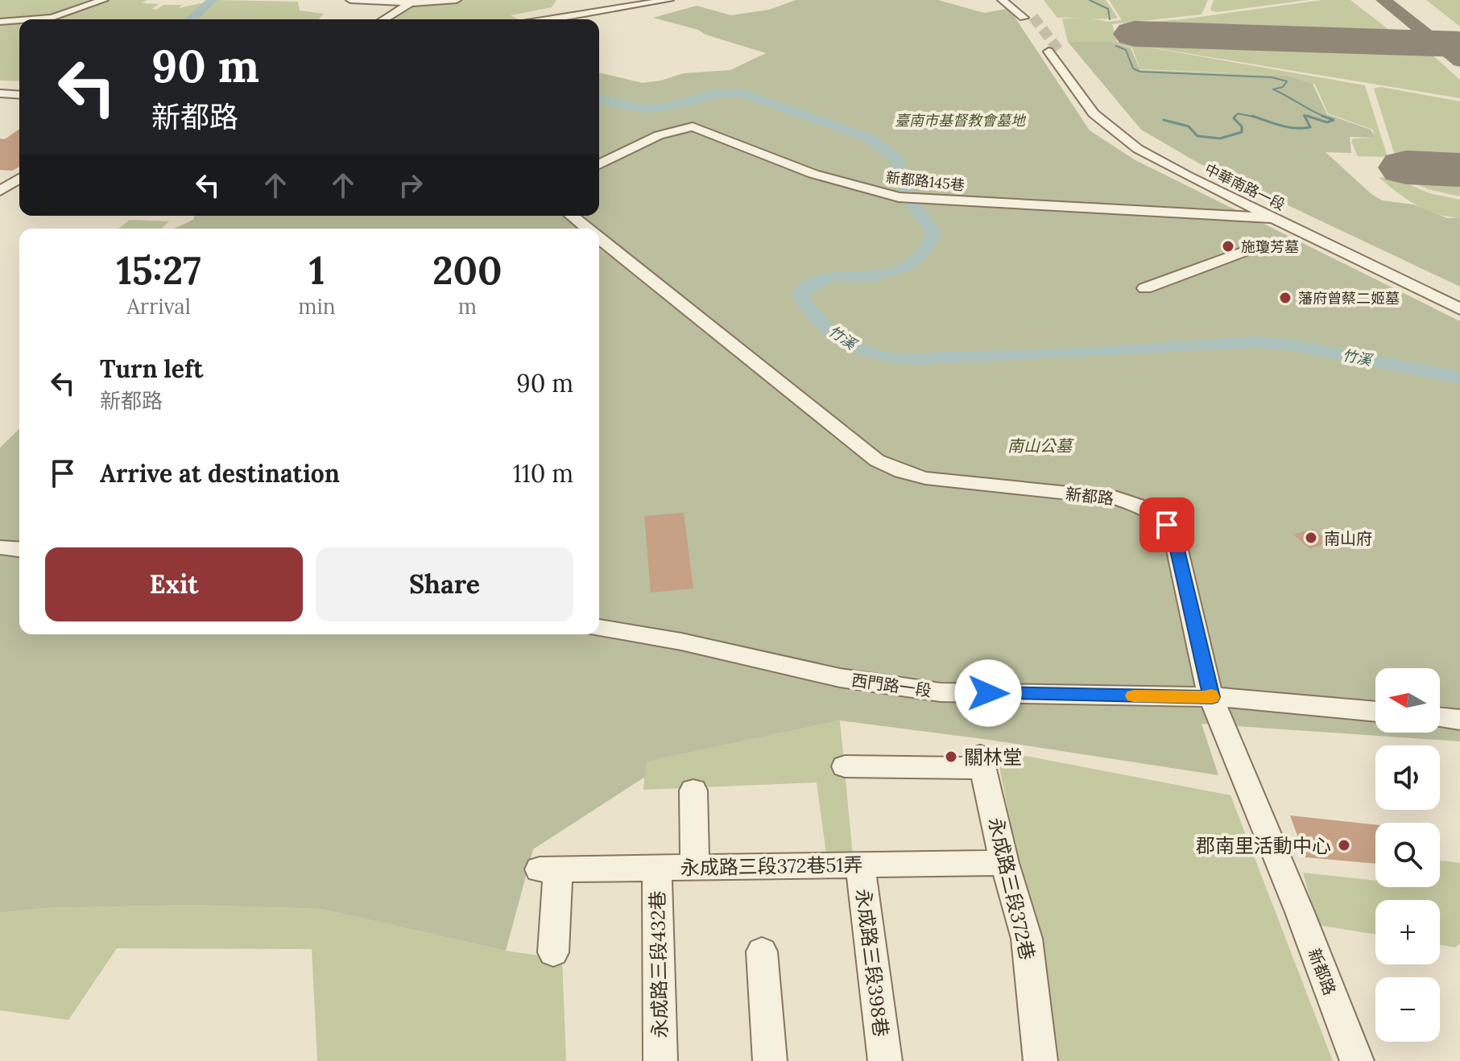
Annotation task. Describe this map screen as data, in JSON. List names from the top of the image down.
{
  "streets": {
    "street": [
      "新都路145巷",
      "中華南路一段",
      "新都路",
      "西門路一段",
      "永成路三段372巷51弄",
      "永成路三段372巷",
      "永成路三段398巷",
      "永成路三段432巷"
    ]
  },
  "crossings": [
    ["新都路145巷", "中華南路一段"],
    ["新都路", "西門路一段"],
    ["永成路三段372巷51弄", "永成路三段372巷"],
    ["永成路三段372巷51弄", "永成路三段398巷"],
    ["永成路三段372巷51弄", "永成路三段432巷"]
  ],
  "water": ["竹溪"],
  "parks": ["臺南市基督教會墓地", "南山公墓"],
  "places": [
    "施瓊芳墓",
    "藩府曾蔡二姬墓",
    "南山府",
    "關林堂",
    "郡南里活動中心"
  ],
  "north": "left",
  "page": {
    "turn": ["90 m", "新都路"],
    "eta": [
      "15:27",
      "Arrival",
      "1",
      "min",
      "200",
      "m"
    ],
    "list": [
      {
        "name": "Turn left",
        "note": "新都路",
        "value": "90 m"
      },
      {
        "name": "Arrive at destination",
        "value": "110 m"
      }
    ],
    "buttons": ["Exit", "Share"],
    "map_buttons": ["+", "−"]
  }
}
